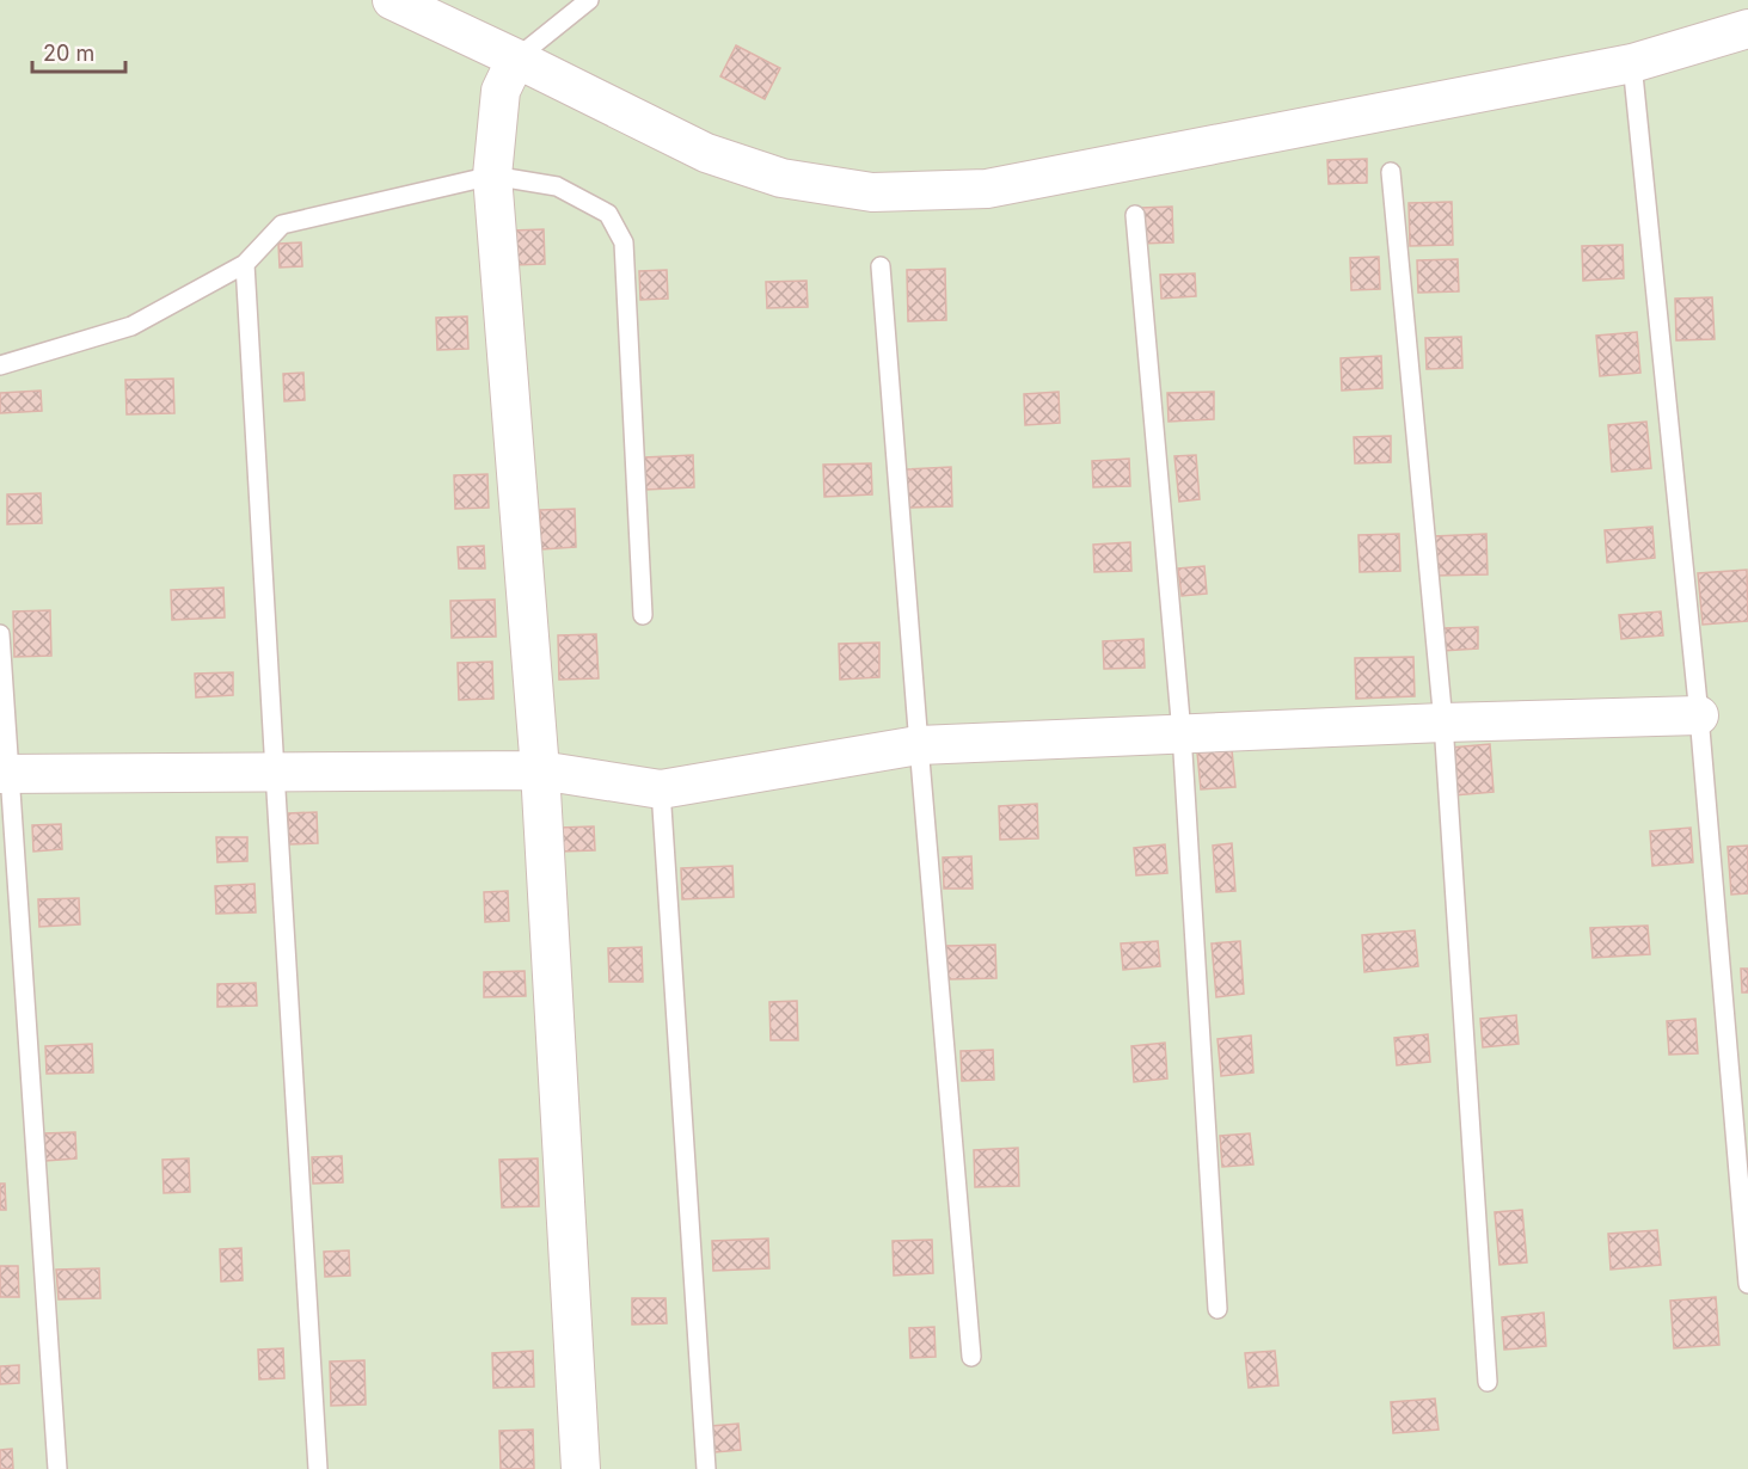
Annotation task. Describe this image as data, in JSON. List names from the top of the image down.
{
  "scale_bar": "20 m"
}
